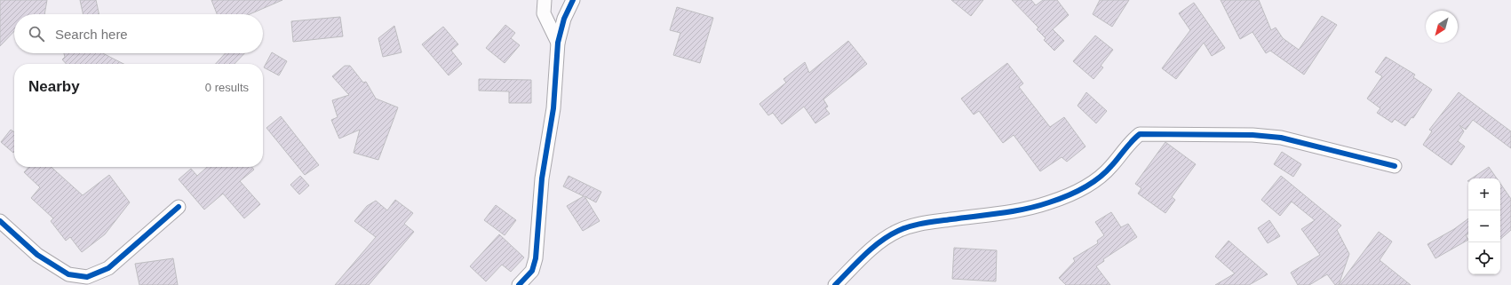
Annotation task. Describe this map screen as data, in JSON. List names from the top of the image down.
{
  "north": "bottom left",
  "page": {
    "search": "Search here",
    "heading": ["Nearby", "0 results"],
    "map_buttons": ["+", "−"]
  }
}
